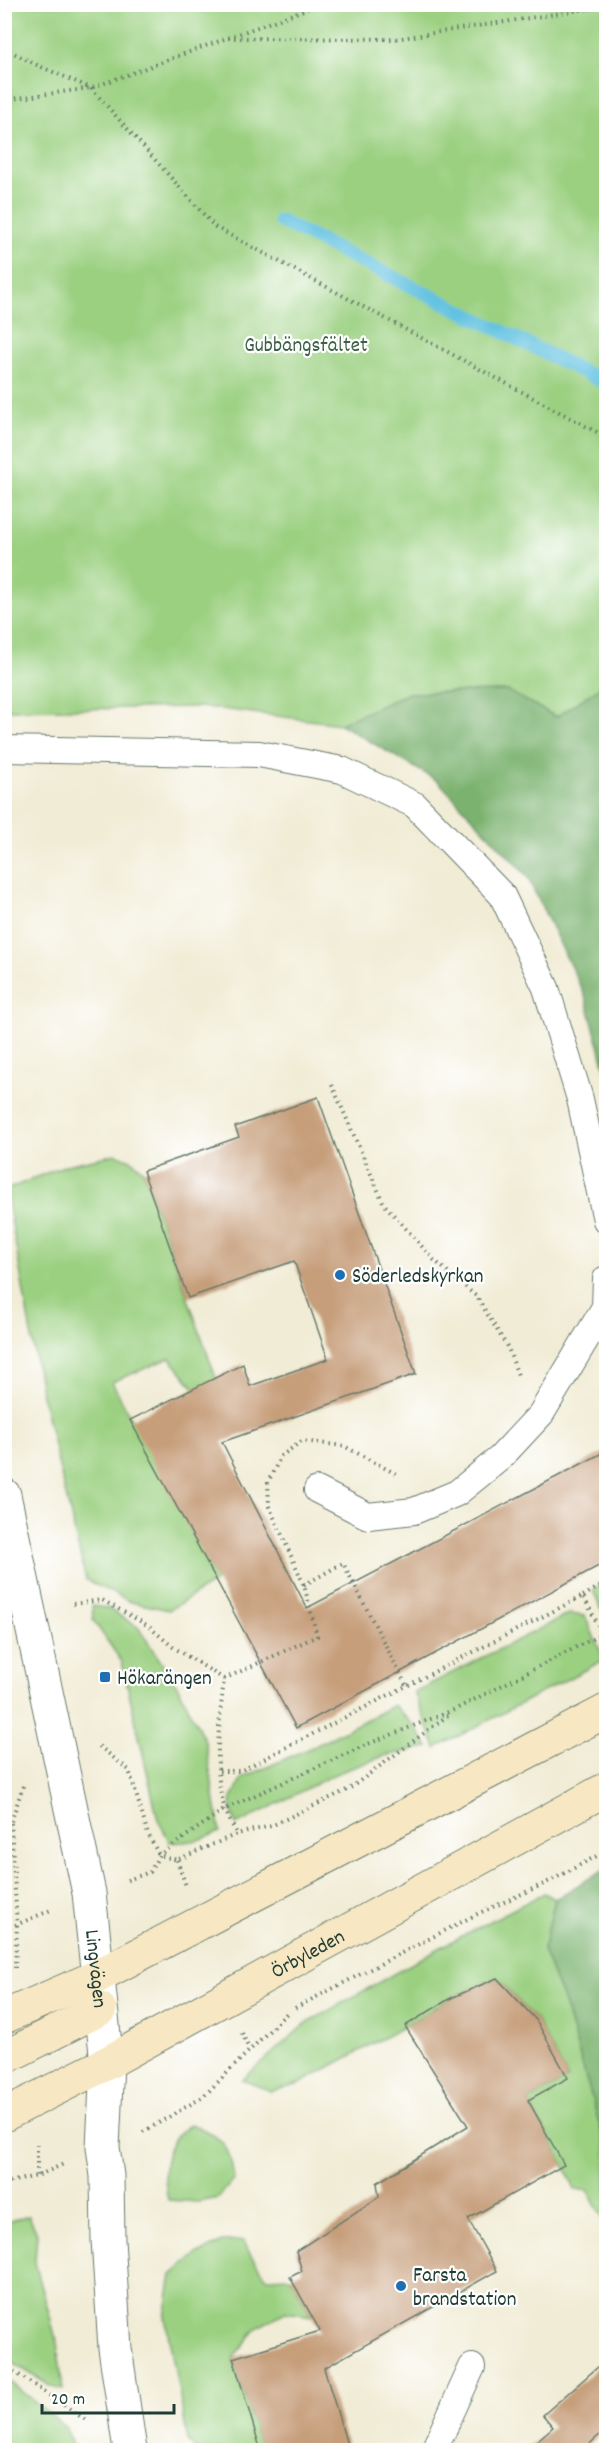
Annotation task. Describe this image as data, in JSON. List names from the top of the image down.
{
  "streets": {
    "main road": ["Örbyleden"],
    "street": ["Lingvägen"]
  },
  "crossings": [
    ["Örbyleden", "Lingvägen"]
  ],
  "parks": ["Gubbängsfältet"],
  "places": {
    "other": ["Söderledskyrkan", "Farsta brandstation"],
    "transit": ["Hökarängen"]
  },
  "scale_bar": "20 m"
}
